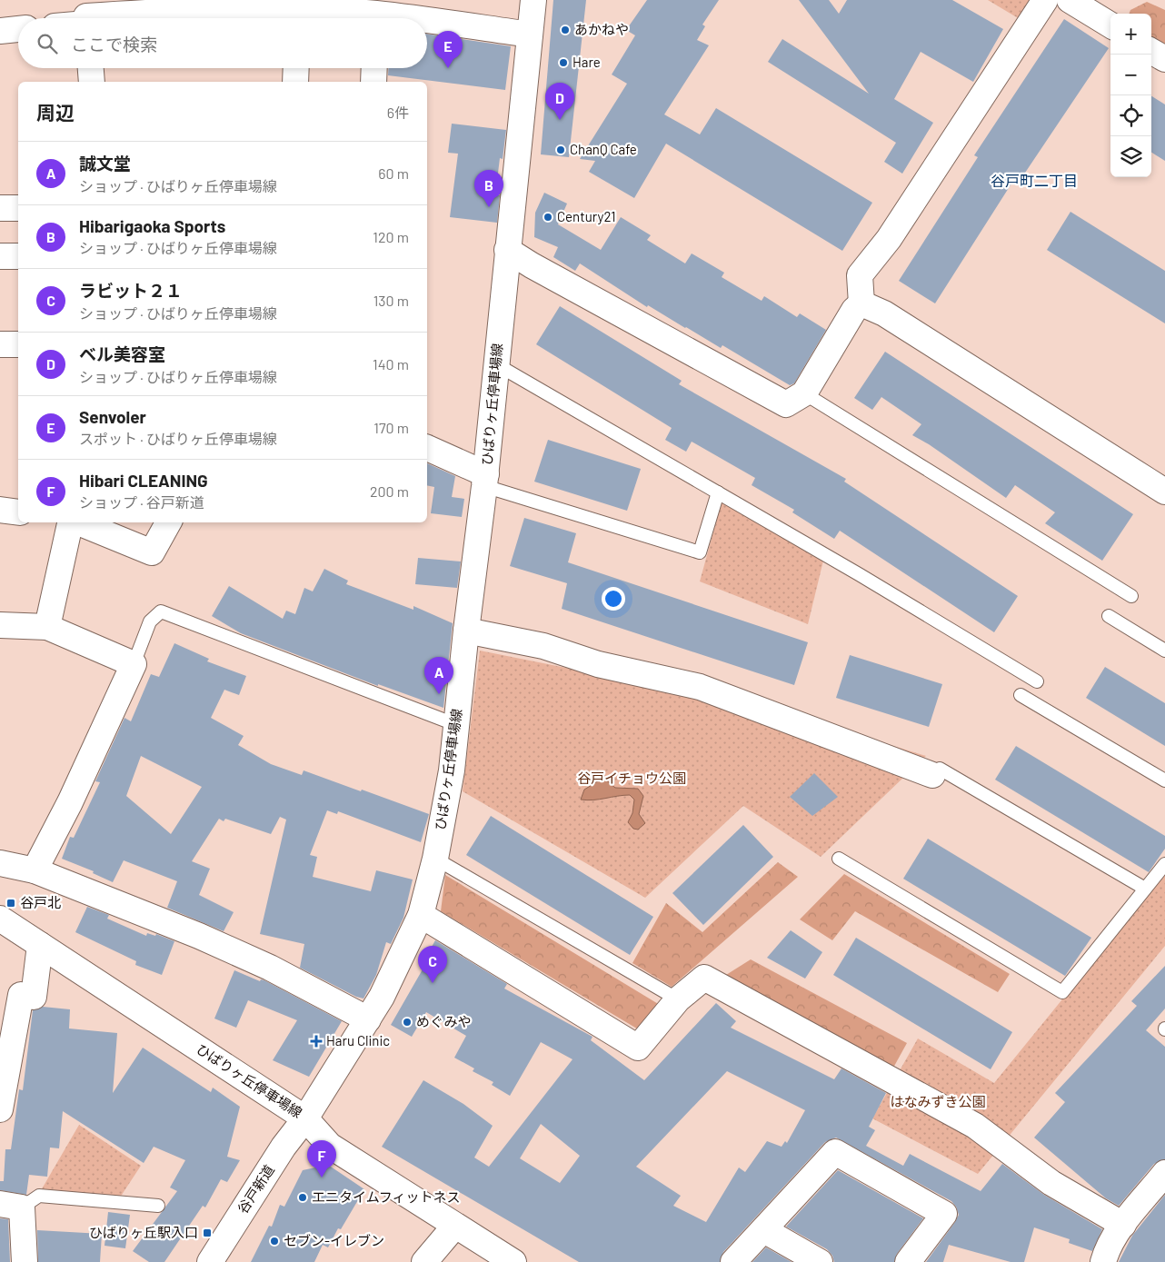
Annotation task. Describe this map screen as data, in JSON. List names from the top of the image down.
{
  "streets": {
    "street": ["ひばりヶ丘停車場線", "谷戸新道"]
  },
  "crossings": [
    ["ひばりヶ丘停車場線", "谷戸新道"]
  ],
  "districts": ["谷戸町二丁目"],
  "parks": ["谷戸イチョウ公園", "はなみずき公園"],
  "places": {
    "other": [
      "あかねや",
      "Hare",
      "ChanQ Cafe",
      "Century21",
      "めぐみや",
      "エニタイムフィットネス",
      "セブン-イレブン"
    ],
    "transit": ["谷戸北", "ひばりヶ丘駅入口"],
    "health": ["Haru Clinic"]
  },
  "page": {
    "map_buttons": ["+", "−"],
    "search": "ここで検索",
    "pins": [
      "E",
      "D",
      "B",
      "A",
      "C",
      "F"
    ],
    "heading": ["周辺", "6件"],
    "list": [
      {
        "mark": "A",
        "name": "誠文堂",
        "note": "ショップ · ひばりヶ丘停車場線",
        "value": "60 m"
      },
      {
        "mark": "B",
        "name": "Hibarigaoka Sports",
        "note": "ショップ · ひばりヶ丘停車場線",
        "value": "120 m"
      },
      {
        "mark": "C",
        "name": "ラビット２１",
        "note": "ショップ · ひばりヶ丘停車場線",
        "value": "130 m"
      },
      {
        "mark": "D",
        "name": "ベル美容室",
        "note": "ショップ · ひばりヶ丘停車場線",
        "value": "140 m"
      },
      {
        "mark": "E",
        "name": "Senvoler",
        "note": "スポット · ひばりヶ丘停車場線",
        "value": "170 m"
      },
      {
        "mark": "F",
        "name": "Hibari CLEANING",
        "note": "ショップ · 谷戸新道",
        "value": "200 m"
      }
    ]
  }
}
